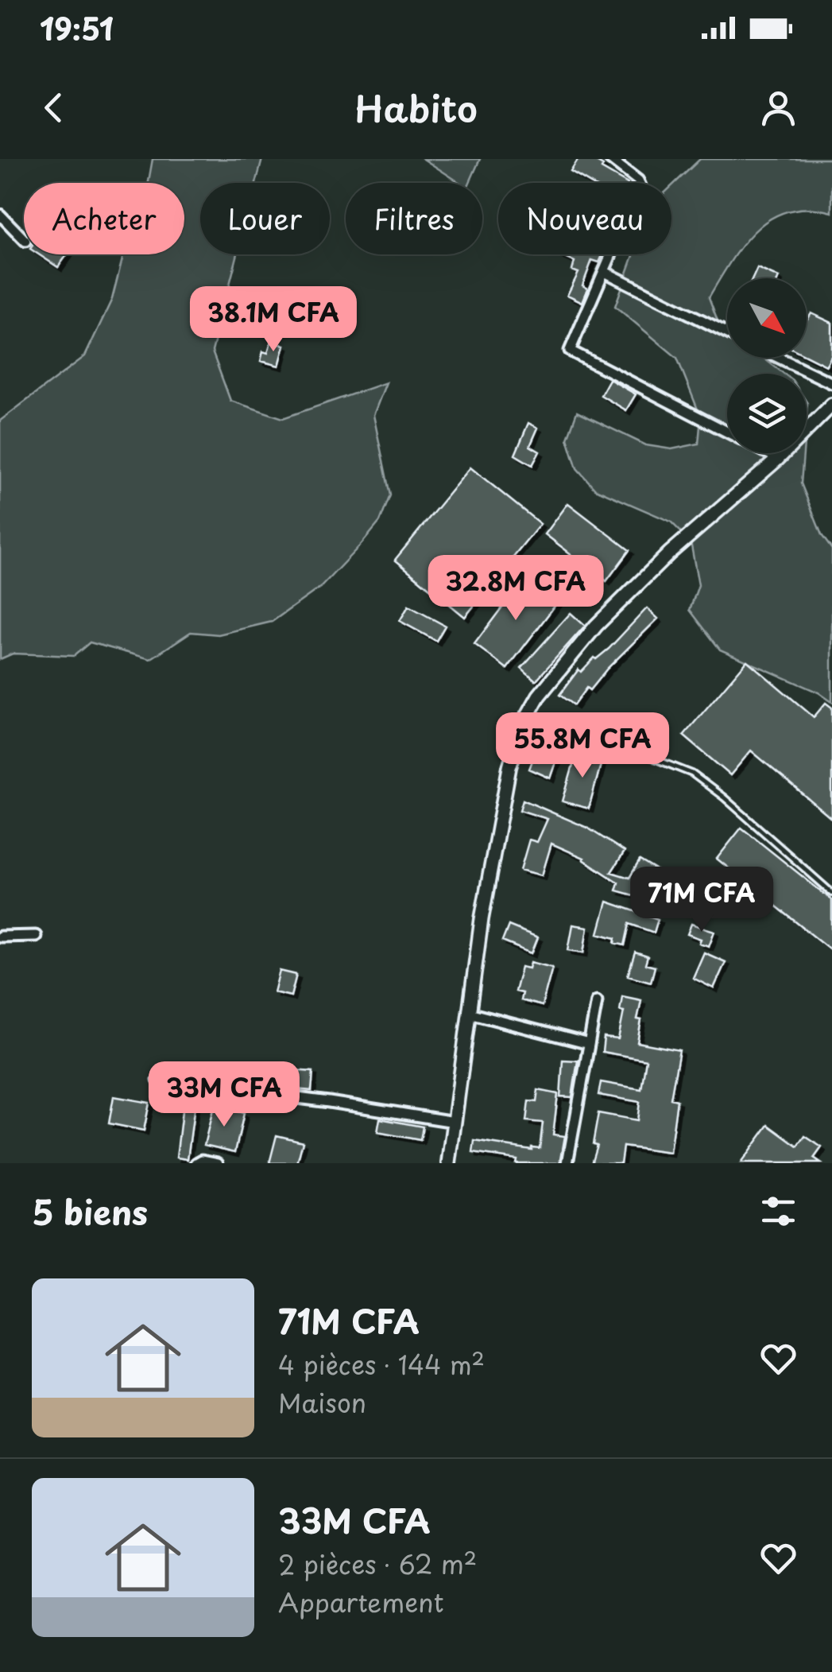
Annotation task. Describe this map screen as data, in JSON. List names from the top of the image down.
{
  "north": "bottom right",
  "page": {
    "status": "19:51",
    "header": "Habito",
    "chip": [
      "Acheter",
      "Louer",
      "Filtres",
      "Nouveau"
    ],
    "price": [
      "38.1M CFA",
      "32.8M CFA",
      "55.8M CFA",
      "71M CFA",
      "33M CFA"
    ],
    "heading": "5 biens",
    "list": [
      {
        "name": "71M CFA",
        "note": "4 pièces · 144 m² · Maison"
      },
      {
        "name": "33M CFA",
        "note": "2 pièces · 62 m² · Appartement"
      }
    ]
  }
}
